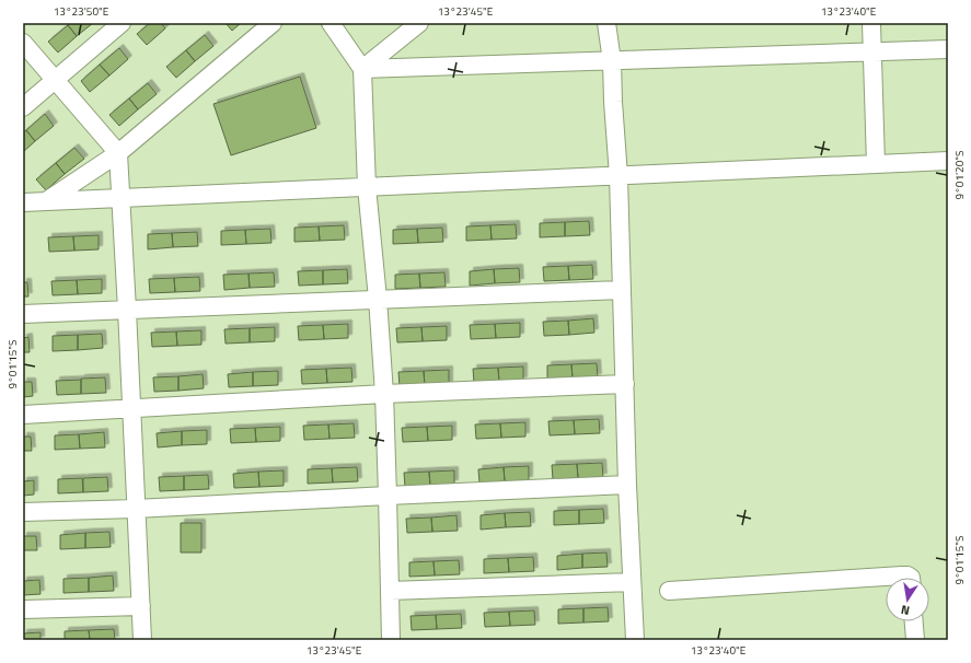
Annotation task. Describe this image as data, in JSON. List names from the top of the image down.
{
  "north": "bottom",
  "coordinates": [
    "13°23'50\"E",
    "13°23'45\"E",
    "13°23'40\"E",
    "9°01'20\"S",
    "9°01'15\"S"
  ]
}
